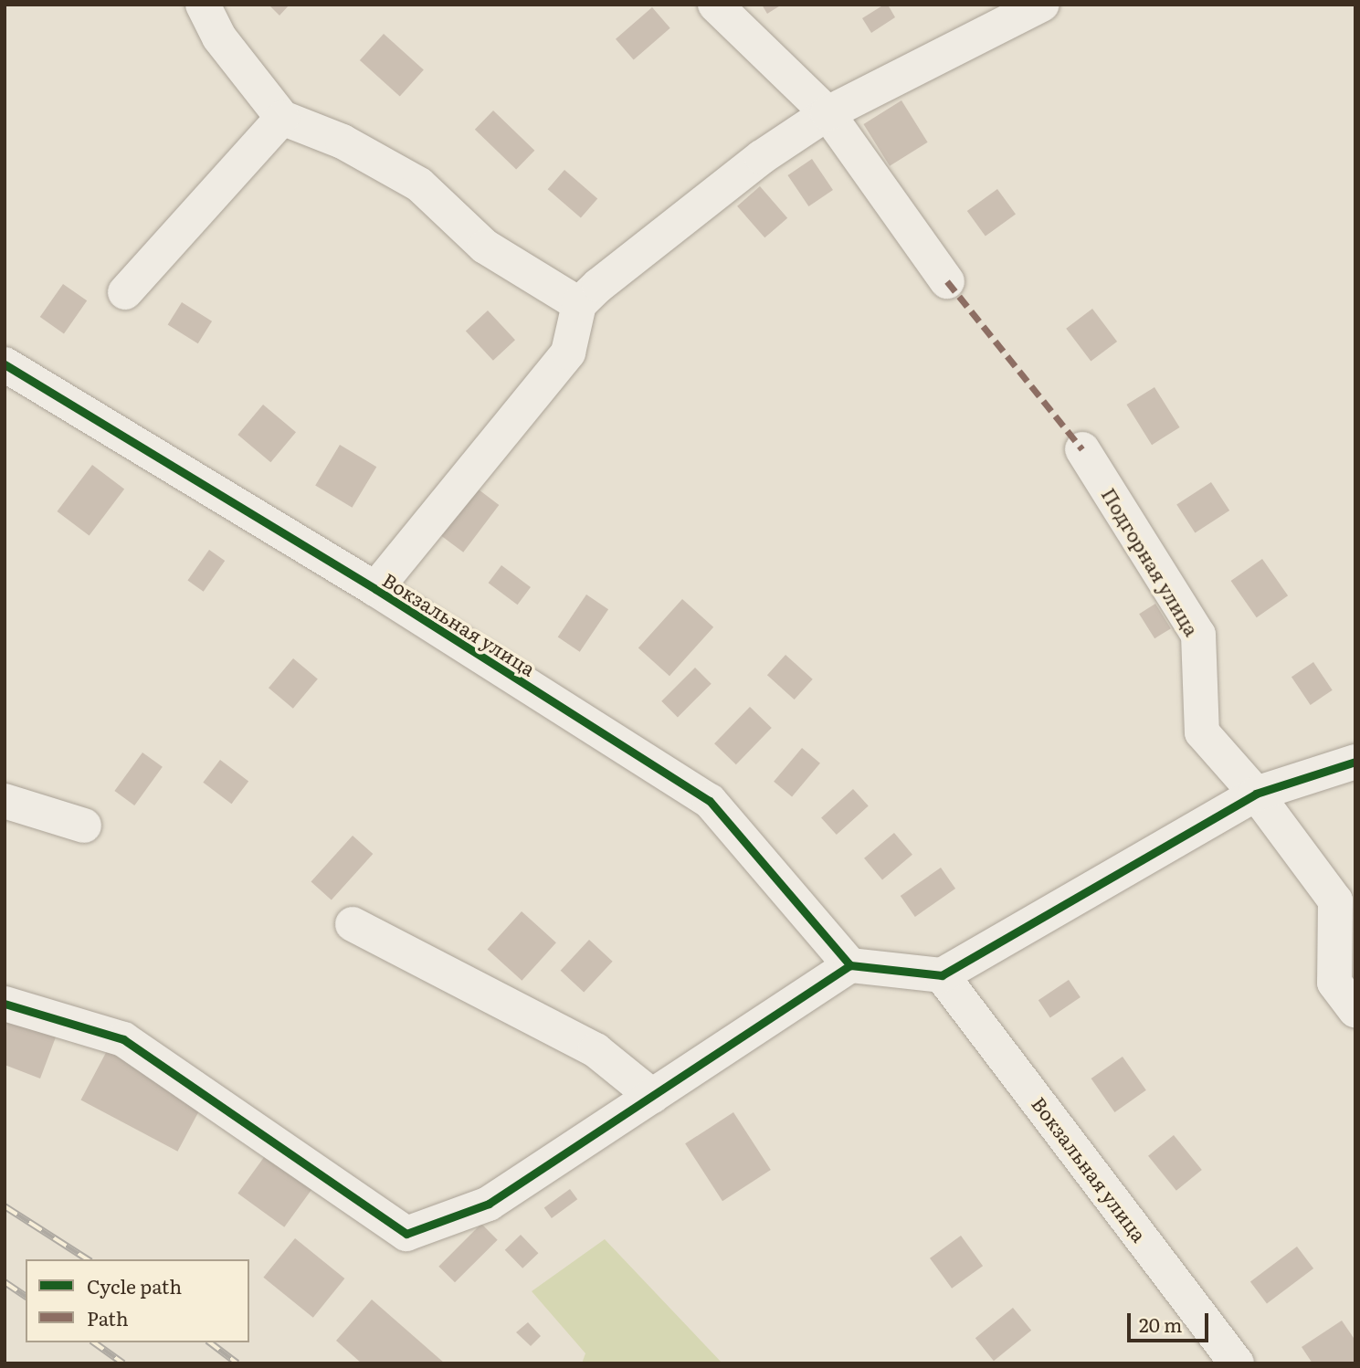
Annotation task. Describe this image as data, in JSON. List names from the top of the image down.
{
  "streets": {
    "street": ["Подгорная улица", "Вокзальная улица"]
  },
  "legend": ["Cycle path", "Path"],
  "scale_bar": "20 m"
}
